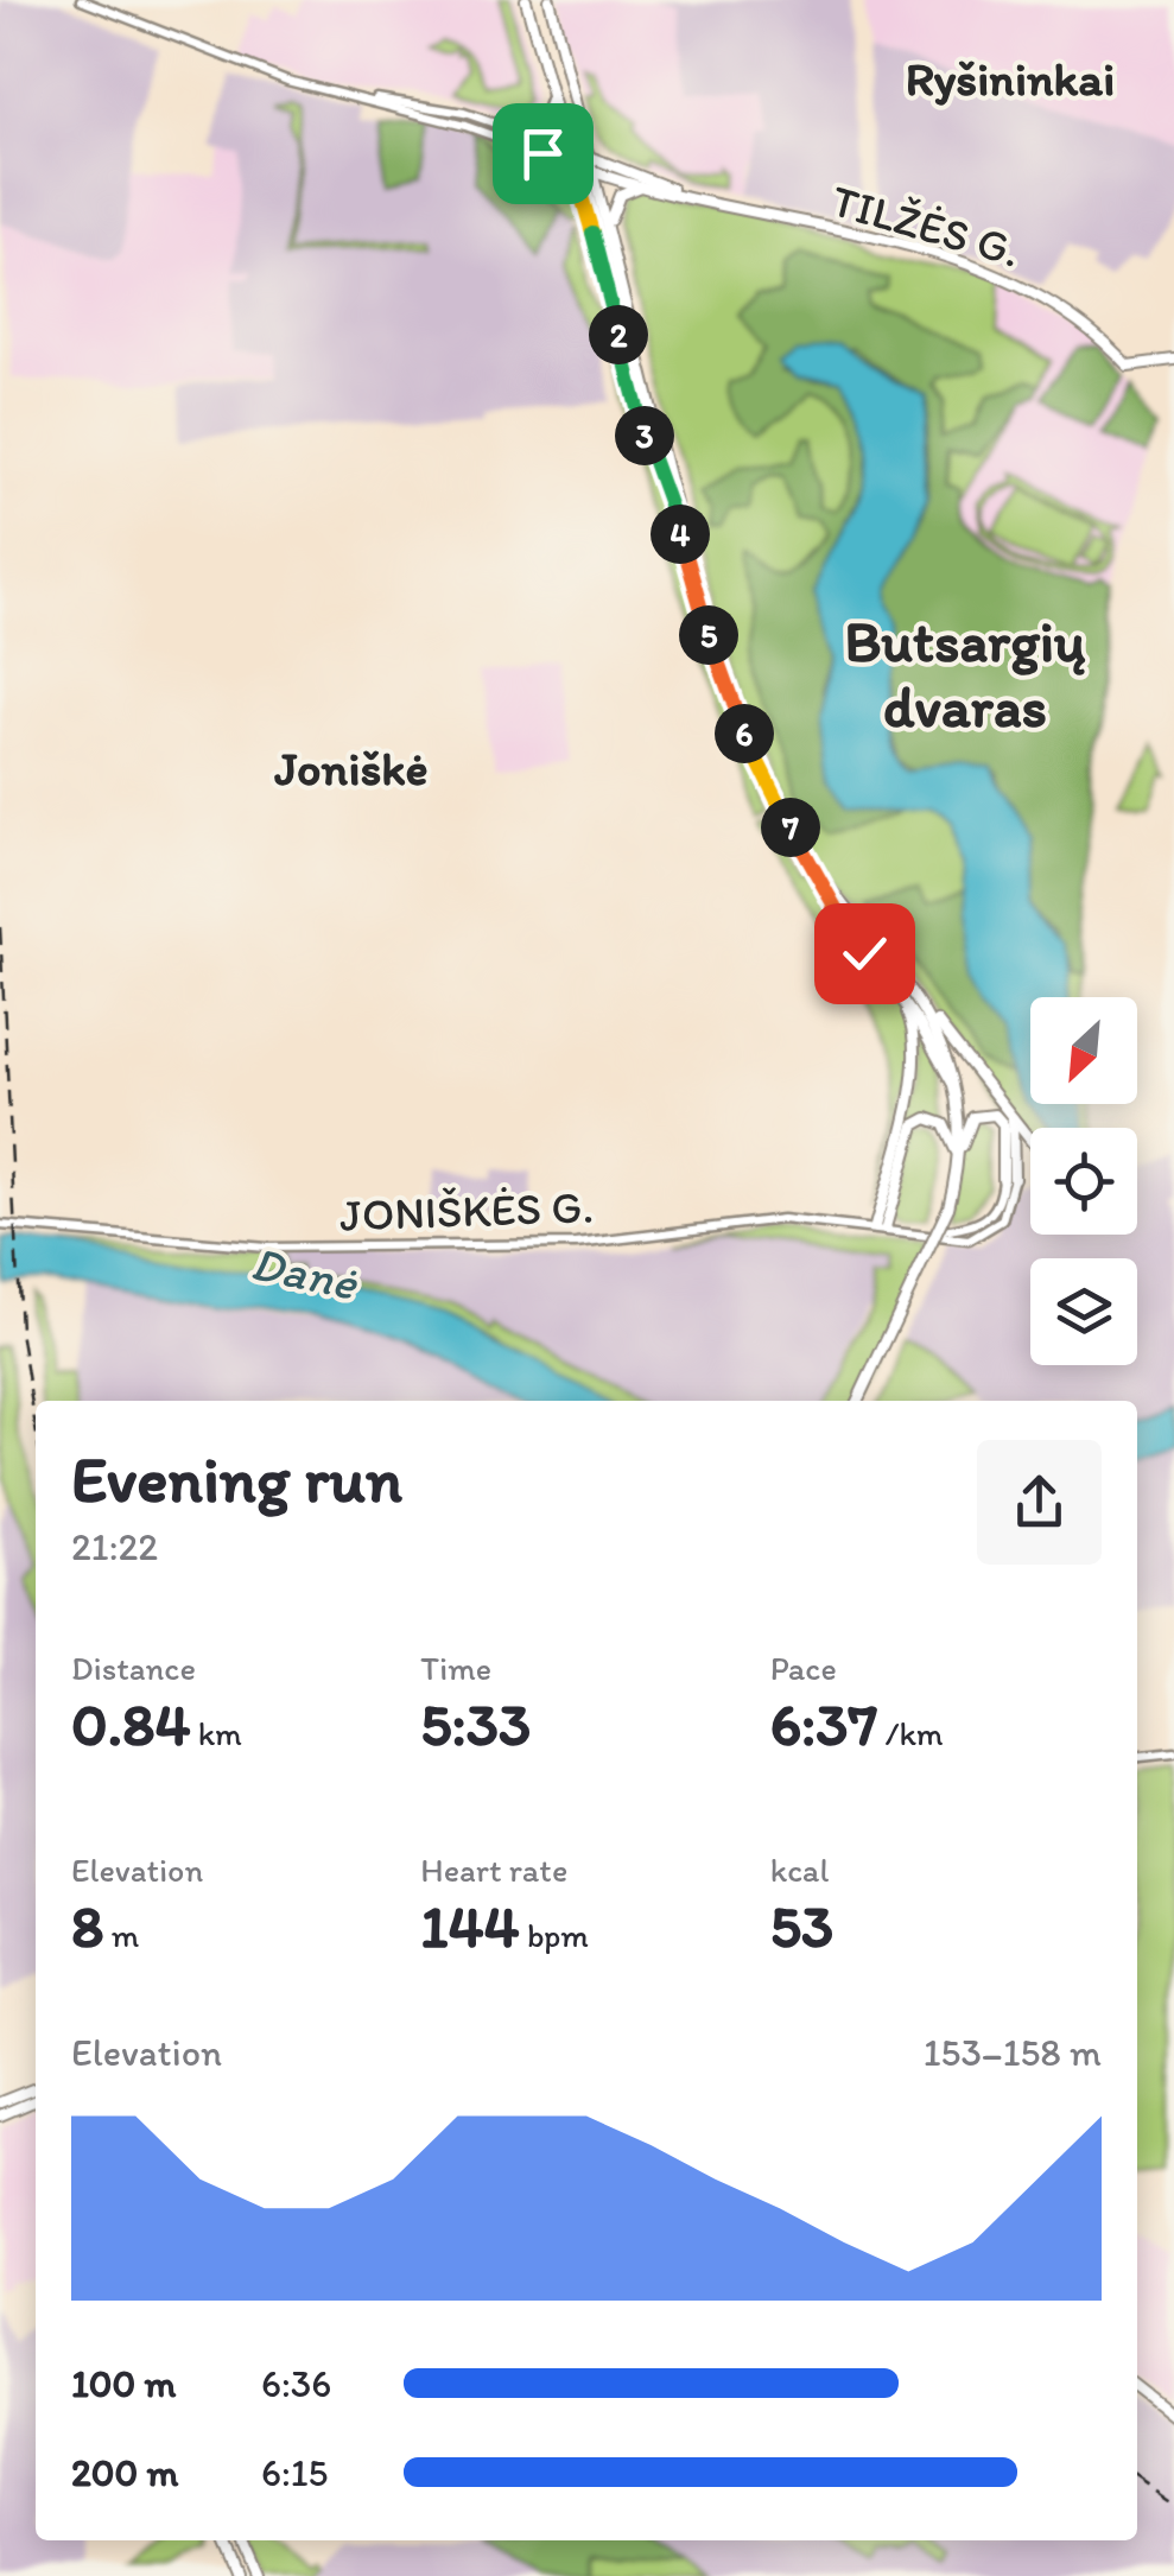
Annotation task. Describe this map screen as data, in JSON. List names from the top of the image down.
{
  "streets": {
    "main road": ["TILŽĖS G.", "JONIŠKĖS G."]
  },
  "districts": ["Ryšininkai", "Butsargių dvaras", "Joniškė"],
  "water": ["Danė"],
  "north": "bottom left",
  "page": {
    "pins": [
      "2",
      "3",
      "4",
      "5",
      "6",
      "7"
    ],
    "heading": ["Evening run", "21:22"],
    "stats": [
      ["Distance", "0.84 km"],
      ["Time", "5:33"],
      ["Pace", "6:37 /km"],
      ["Elevation", "8 m"],
      ["Heart rate", "144 bpm"],
      ["kcal", "53"]
    ],
    "chart": ["Elevation", "153–158 m"],
    "list": [
      {
        "name": "100 m",
        "note": "6:36"
      },
      {
        "name": "200 m",
        "note": "6:15"
      }
    ]
  }
}
